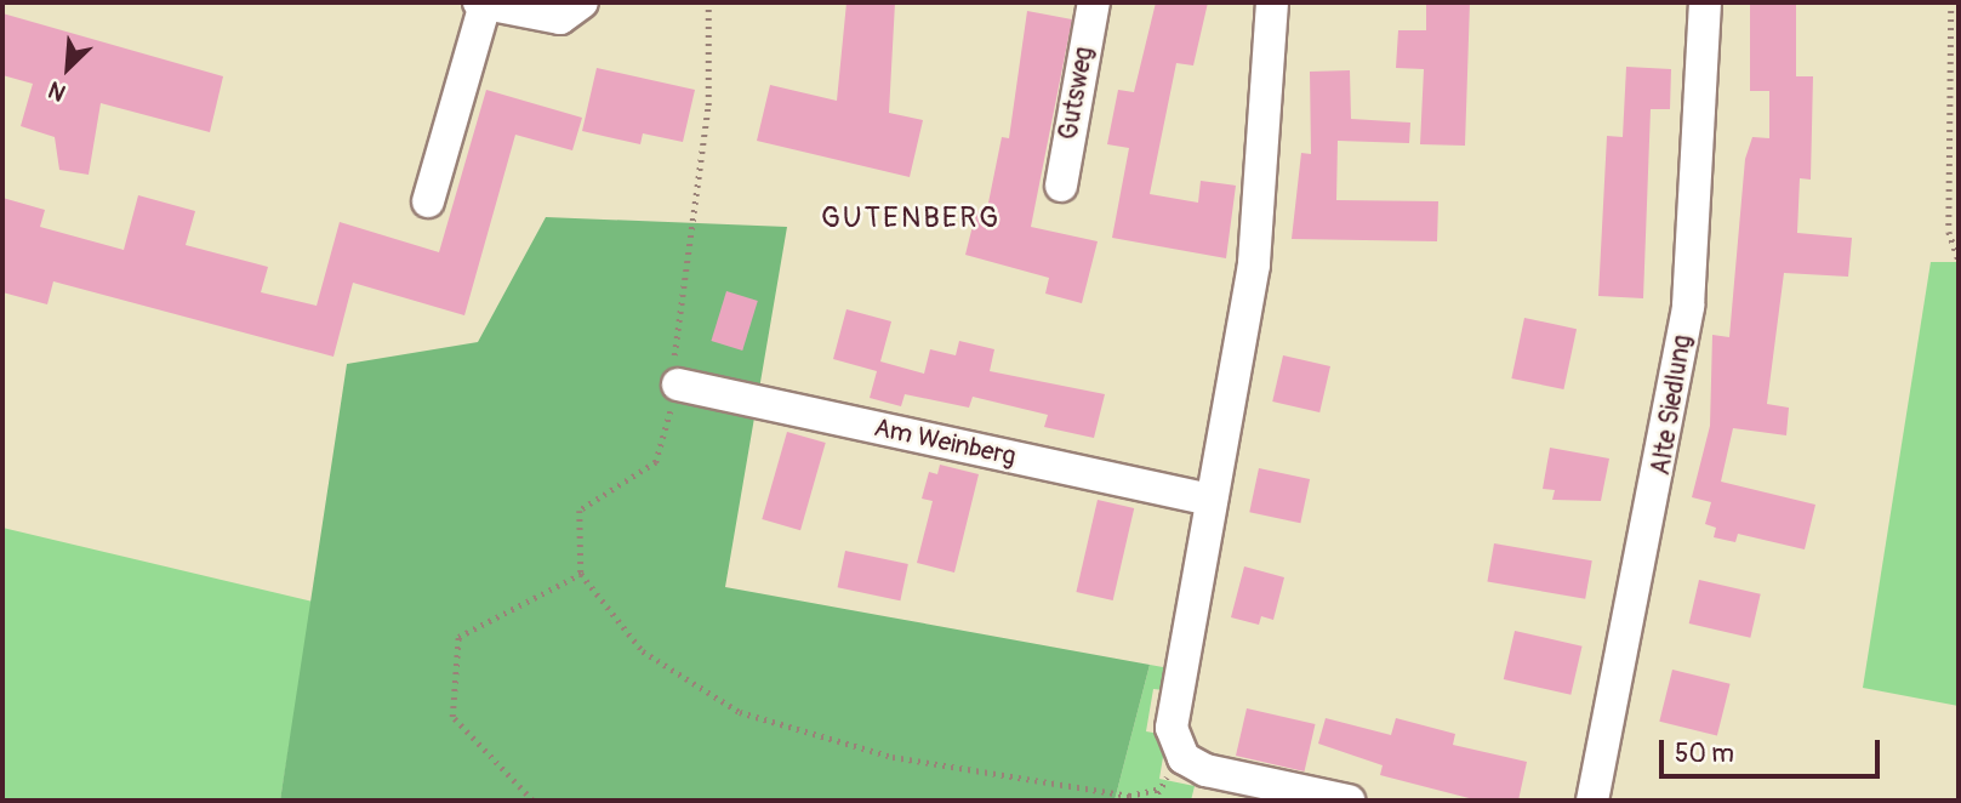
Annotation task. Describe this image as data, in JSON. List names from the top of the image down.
{
  "streets": {
    "street": ["Gutsweg", "Alte Siedlung", "Am Weinberg"]
  },
  "districts": ["GUTENBERG"],
  "scale_bar": "50 m",
  "north": "bottom left"
}
